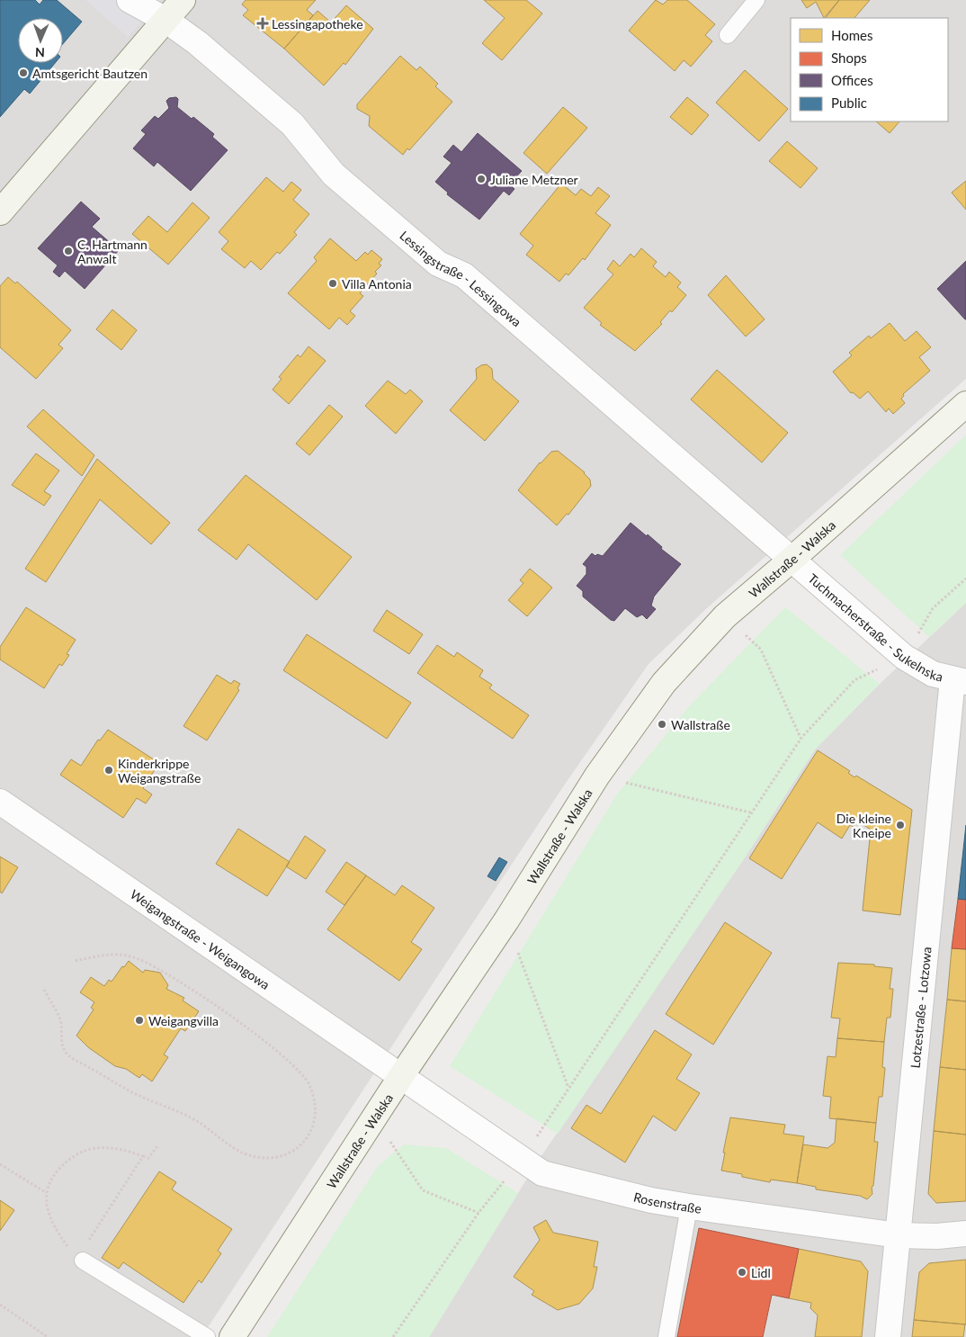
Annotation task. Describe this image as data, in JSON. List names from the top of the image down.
{
  "streets": {
    "street": [
      "Lessingstraße - Lessingowa",
      "Wallstraße - Walska",
      "Tuchmacherstraße - Sukelnska",
      "Weigangstraße - Weigangowa",
      "Lotzestraße - Lotzowa",
      "Rosenstraße"
    ]
  },
  "crossings": [
    ["Lessingstraße - Lessingowa", "Wallstraße - Walska"],
    ["Lessingstraße - Lessingowa", "Tuchmacherstraße - Sukelnska"],
    ["Wallstraße - Walska", "Tuchmacherstraße - Sukelnska"],
    ["Wallstraße - Walska", "Weigangstraße - Weigangowa"],
    ["Wallstraße - Walska", "Rosenstraße"],
    ["Tuchmacherstraße - Sukelnska", "Lotzestraße - Lotzowa"],
    ["Weigangstraße - Weigangowa", "Rosenstraße"],
    ["Lotzestraße - Lotzowa", "Rosenstraße"]
  ],
  "places": {
    "health": ["Lessingapotheke"],
    "other": [
      "Amtsgericht Bautzen",
      "Juliane Metzner",
      "C. Hartmann Anwalt",
      "Villa Antonia",
      "Wallstraße",
      "Kinderkrippe Weigangstraße",
      "Die kleine Kneipe",
      "Weigangvilla",
      "Lidl"
    ]
  },
  "legend": [
    "Homes",
    "Shops",
    "Offices",
    "Public"
  ],
  "north": "bottom"
}
